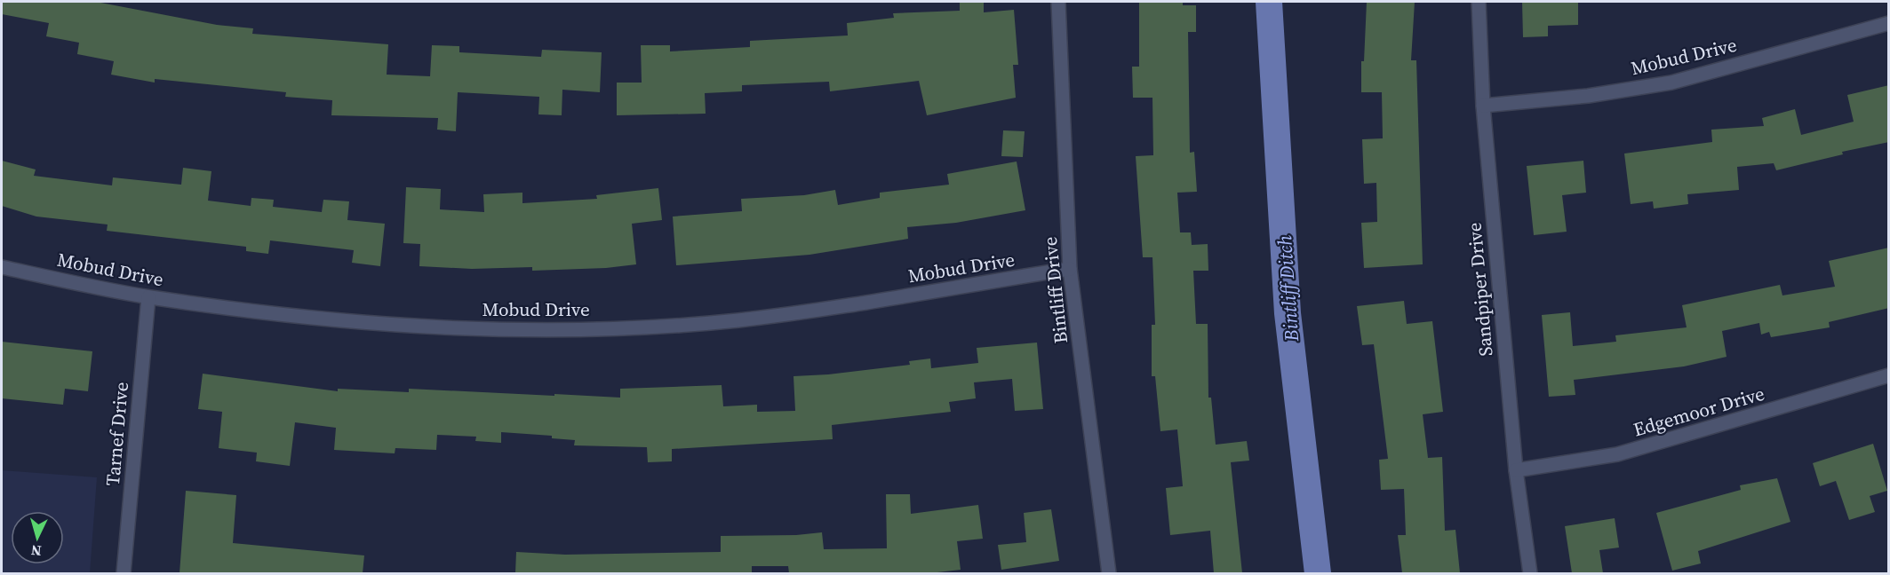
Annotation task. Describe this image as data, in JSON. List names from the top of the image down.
{
  "streets": {
    "street": [
      "Mobud Drive",
      "Sandpiper Drive",
      "Bintliff Drive",
      "Edgemoor Drive",
      "Tarnef Drive"
    ]
  },
  "crossings": [
    ["Mobud Drive", "Sandpiper Drive"],
    ["Mobud Drive", "Bintliff Drive"],
    ["Mobud Drive", "Tarnef Drive"],
    ["Sandpiper Drive", "Edgemoor Drive"]
  ],
  "water": ["Bintliff Ditch"],
  "north": "bottom"
}
